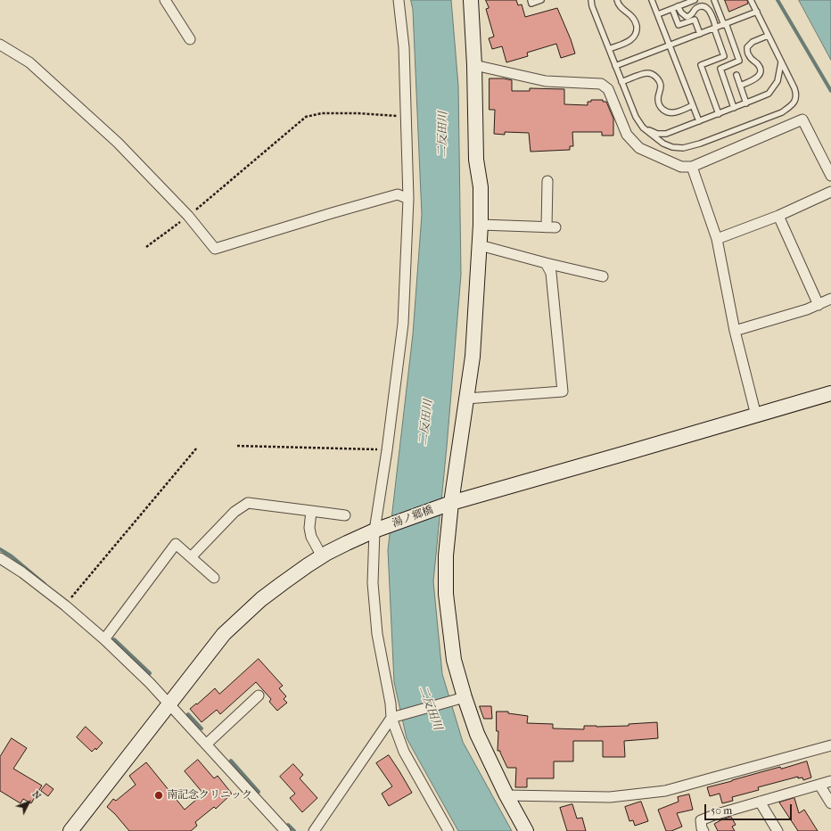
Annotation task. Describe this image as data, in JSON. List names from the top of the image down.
{
  "streets": {
    "street": ["湯ノ郷橋"]
  },
  "water": ["二反田川"],
  "places": ["南記念クリニック"],
  "scale_bar": "50 m",
  "north": "top right"
}
